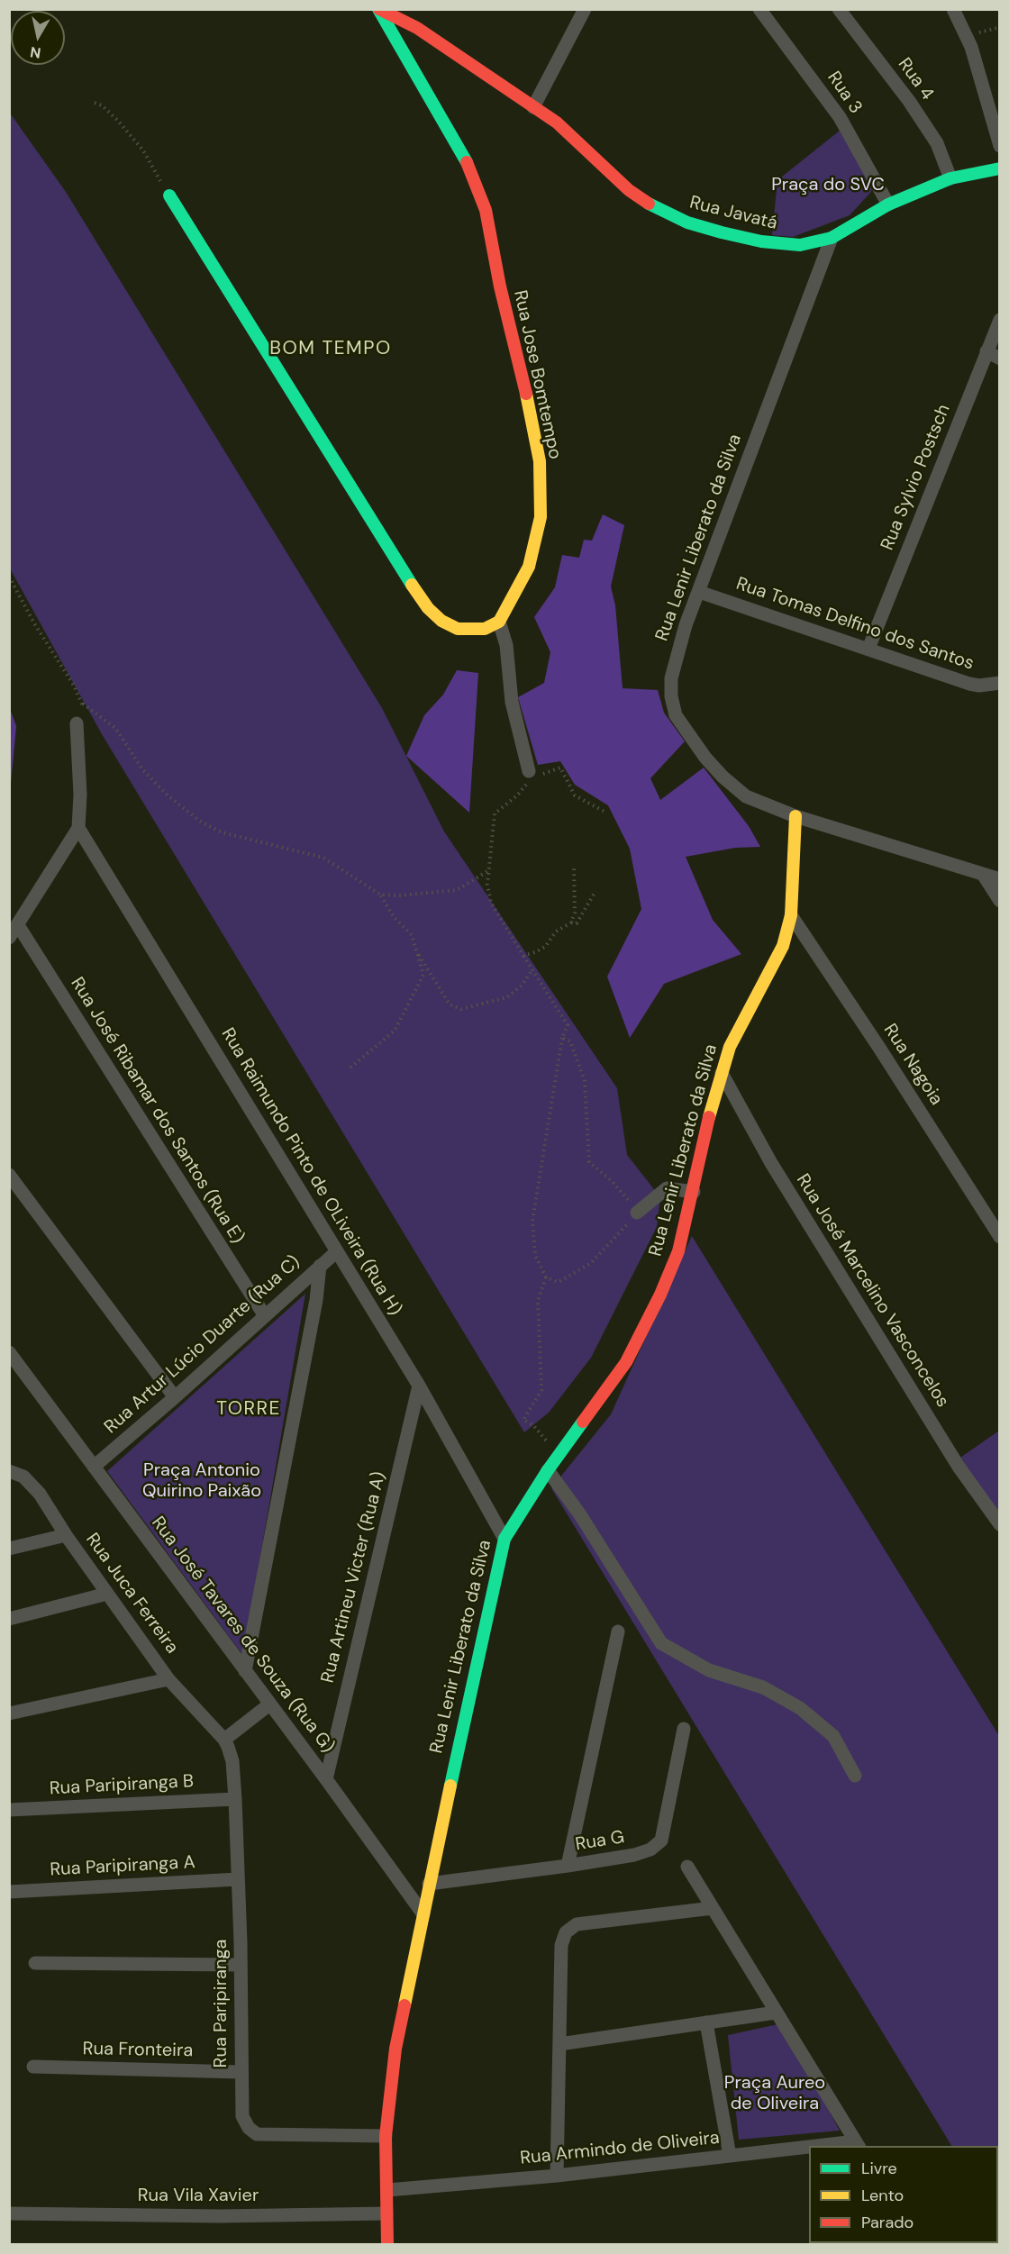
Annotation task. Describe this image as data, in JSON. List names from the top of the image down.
{
  "streets": {
    "street": [
      "Rua 4",
      "Rua 3",
      "Rua Javatá",
      "Rua Jose Bomtempo",
      "Rua Sylvio Postsch",
      "Rua Lenir Liberato da Silva",
      "Rua Tomas Delfino dos Santos",
      "Rua Nagoia",
      "Rua José Ribamar dos Santos (Rua E)",
      "Rua Raimundo Pinto de OLiveira (Rua H)",
      "Rua José Marcelino Vasconcelos",
      "Rua Artur Lúcio Duarte (Rua C)",
      "Rua Artineu Victer (Rua A)",
      "Rua Juca Ferreira",
      "Rua José Tavares de Souza (Rua G)",
      "Rua Paripiranga B",
      "Rua G",
      "Rua Paripiranga A",
      "Rua Paripiranga",
      "Rua Fronteira",
      "Rua Armindo de Oliveira",
      "Rua Vila Xavier"
    ]
  },
  "crossings": [
    ["Rua 4", "Rua Javatá"],
    ["Rua 3", "Rua Javatá"],
    ["Rua Javatá", "Rua Jose Bomtempo"],
    ["Rua Javatá", "Rua Lenir Liberato da Silva"],
    ["Rua Sylvio Postsch", "Rua Tomas Delfino dos Santos"],
    ["Rua Lenir Liberato da Silva", "Rua Tomas Delfino dos Santos"],
    ["Rua Lenir Liberato da Silva", "Rua Nagoia"],
    ["Rua Lenir Liberato da Silva", "Rua Raimundo Pinto de OLiveira (Rua H)"],
    ["Rua Lenir Liberato da Silva", "Rua José Marcelino Vasconcelos"],
    ["Rua Lenir Liberato da Silva", "Rua José Tavares de Souza (Rua G)"],
    ["Rua Lenir Liberato da Silva", "Rua G"],
    ["Rua Lenir Liberato da Silva", "Rua Paripiranga"],
    ["Rua Lenir Liberato da Silva", "Rua Armindo de Oliveira"],
    ["Rua Lenir Liberato da Silva", "Rua Vila Xavier"],
    ["Rua José Ribamar dos Santos (Rua E)", "Rua Artur Lúcio Duarte (Rua C)"],
    ["Rua Raimundo Pinto de OLiveira (Rua H)", "Rua Artur Lúcio Duarte (Rua C)"],
    ["Rua Raimundo Pinto de OLiveira (Rua H)", "Rua Artineu Victer (Rua A)"],
    ["Rua Artur Lúcio Duarte (Rua C)", "Rua José Tavares de Souza (Rua G)"],
    ["Rua Artineu Victer (Rua A)", "Rua José Tavares de Souza (Rua G)"],
    ["Rua Juca Ferreira", "Rua Paripiranga"],
    ["Rua Paripiranga B", "Rua Paripiranga"],
    ["Rua Paripiranga A", "Rua Paripiranga"],
    ["Rua Paripiranga", "Rua Fronteira"]
  ],
  "districts": ["BOM TEMPO", "TORRE"],
  "parks": ["Praça do SVC", "Praça Antonio Quirino Paixão", "Praça Aureo de Oliveira"],
  "legend": ["Livre", "Lento", "Parado"],
  "north": "bottom"
}
